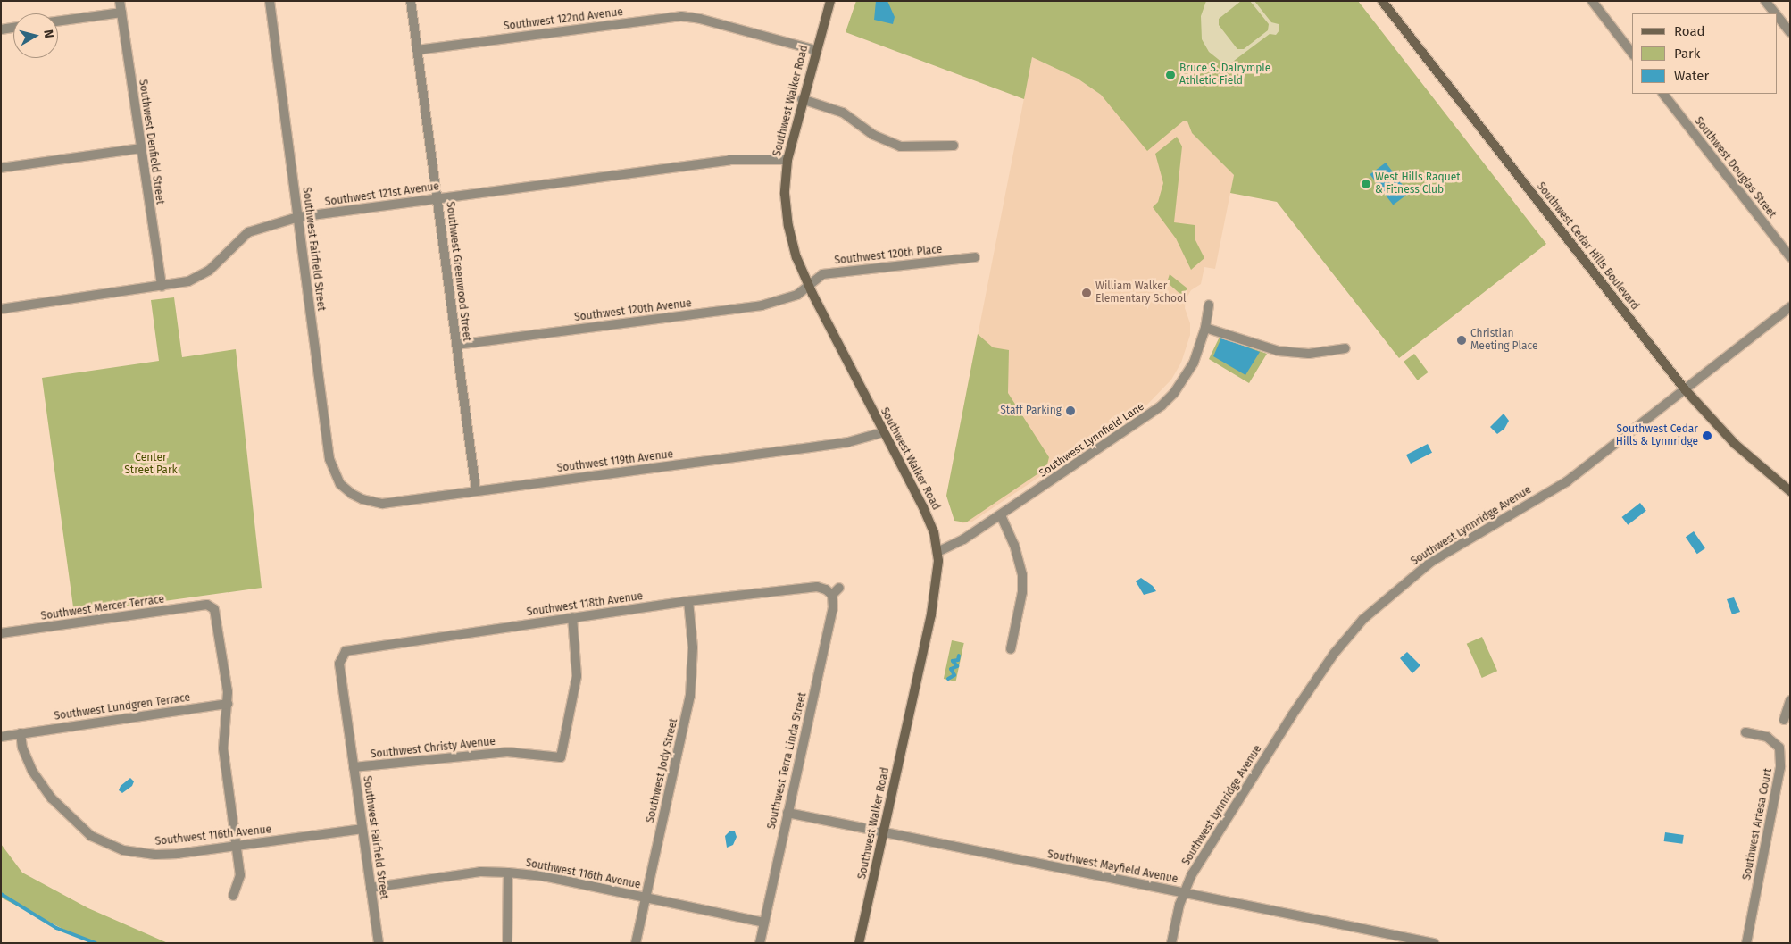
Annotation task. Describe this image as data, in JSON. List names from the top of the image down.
{
  "streets": {
    "main road": ["Southwest Walker Road", "Southwest Cedar Hills Boulevard"],
    "street": [
      "Southwest 122nd Avenue",
      "Southwest Denfield Street",
      "Southwest Douglas Street",
      "Southwest 121st Avenue",
      "Southwest Fairfield Street",
      "Southwest 120th Place",
      "Southwest Greenwood Street",
      "Southwest 120th Avenue",
      "Southwest Lynnfield Lane",
      "Southwest 119th Avenue",
      "Southwest Lynnridge Avenue",
      "Southwest 118th Avenue",
      "Southwest Mercer Terrace",
      "Southwest Lundgren Terrace",
      "Southwest Christy Avenue",
      "Southwest Terra Linda Street",
      "Southwest Jody Street",
      "Southwest Artesa Court",
      "Southwest 116th Avenue",
      "Southwest Mayfield Avenue"
    ]
  },
  "crossings": [
    ["Southwest 122nd Avenue", "Southwest Walker Road"],
    ["Southwest 122nd Avenue", "Southwest Greenwood Street"],
    ["Southwest Walker Road", "Southwest 121st Avenue"],
    ["Southwest Walker Road", "Southwest 120th Place"],
    ["Southwest Walker Road", "Southwest 120th Avenue"],
    ["Southwest Walker Road", "Southwest Lynnfield Lane"],
    ["Southwest Walker Road", "Southwest 119th Avenue"],
    ["Southwest Walker Road", "Southwest Mayfield Avenue"],
    ["Southwest Denfield Street", "Southwest 121st Avenue"],
    ["Southwest 121st Avenue", "Southwest Fairfield Street"],
    ["Southwest 121st Avenue", "Southwest Greenwood Street"],
    ["Southwest Cedar Hills Boulevard", "Southwest Lynnridge Avenue"],
    ["Southwest Fairfield Street", "Southwest 119th Avenue"],
    ["Southwest Fairfield Street", "Southwest 118th Avenue"],
    ["Southwest Fairfield Street", "Southwest Christy Avenue"],
    ["Southwest Fairfield Street", "Southwest 116th Avenue"],
    ["Southwest 120th Place", "Southwest 120th Avenue"],
    ["Southwest Greenwood Street", "Southwest 120th Avenue"],
    ["Southwest Greenwood Street", "Southwest 119th Avenue"],
    ["Southwest Lynnridge Avenue", "Southwest Mayfield Avenue"],
    ["Southwest 118th Avenue", "Southwest Christy Avenue"],
    ["Southwest 118th Avenue", "Southwest Terra Linda Street"],
    ["Southwest 118th Avenue", "Southwest Jody Street"],
    ["Southwest Mercer Terrace", "Southwest Lundgren Terrace"],
    ["Southwest Lundgren Terrace", "Southwest 116th Avenue"],
    ["Southwest Terra Linda Street", "Southwest 116th Avenue"],
    ["Southwest Terra Linda Street", "Southwest Mayfield Avenue"],
    ["Southwest Jody Street", "Southwest 116th Avenue"]
  ],
  "parks": ["Center Street Park"],
  "places": [
    "Bruce S. DaIrymple Athletic Field",
    "West Hills Raquet & Fitness Club",
    "William Walker Elementary School",
    "Christian Meeting Place",
    "Staff Parking",
    "Southwest Cedar Hills & Lynnridge"
  ],
  "legend": ["Road", "Park", "Water"],
  "north": "right"
}
